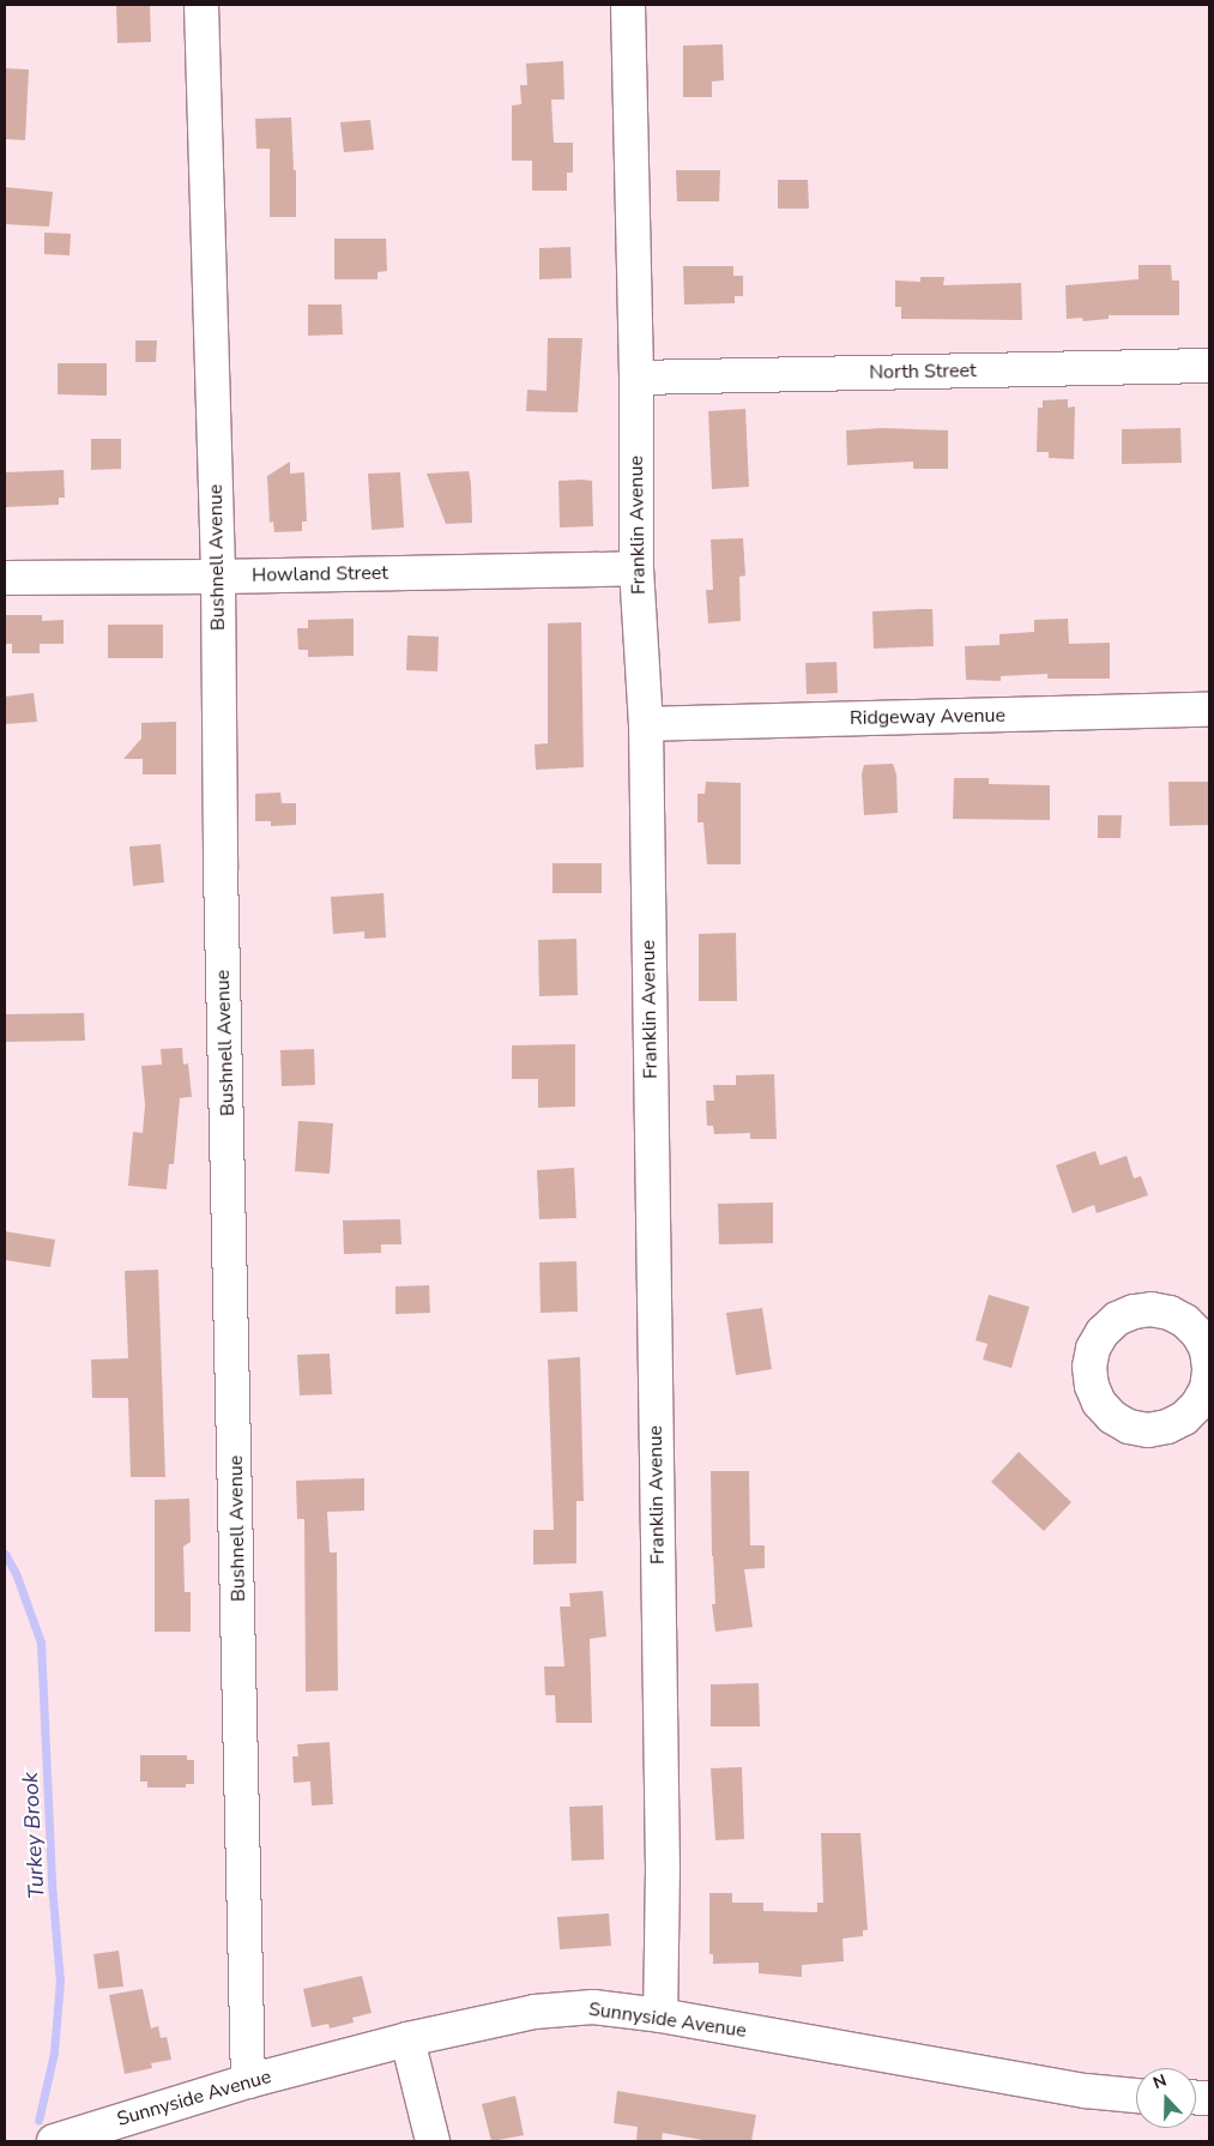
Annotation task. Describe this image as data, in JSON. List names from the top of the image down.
{
  "streets": {
    "street": [
      "North Street",
      "Franklin Avenue",
      "Bushnell Avenue",
      "Howland Street",
      "Ridgeway Avenue",
      "Sunnyside Avenue"
    ]
  },
  "crossings": [
    ["North Street", "Franklin Avenue"],
    ["Franklin Avenue", "Howland Street"],
    ["Franklin Avenue", "Ridgeway Avenue"],
    ["Franklin Avenue", "Sunnyside Avenue"],
    ["Bushnell Avenue", "Howland Street"],
    ["Bushnell Avenue", "Sunnyside Avenue"]
  ],
  "water": ["Turkey Brook"],
  "north": "top"
}
